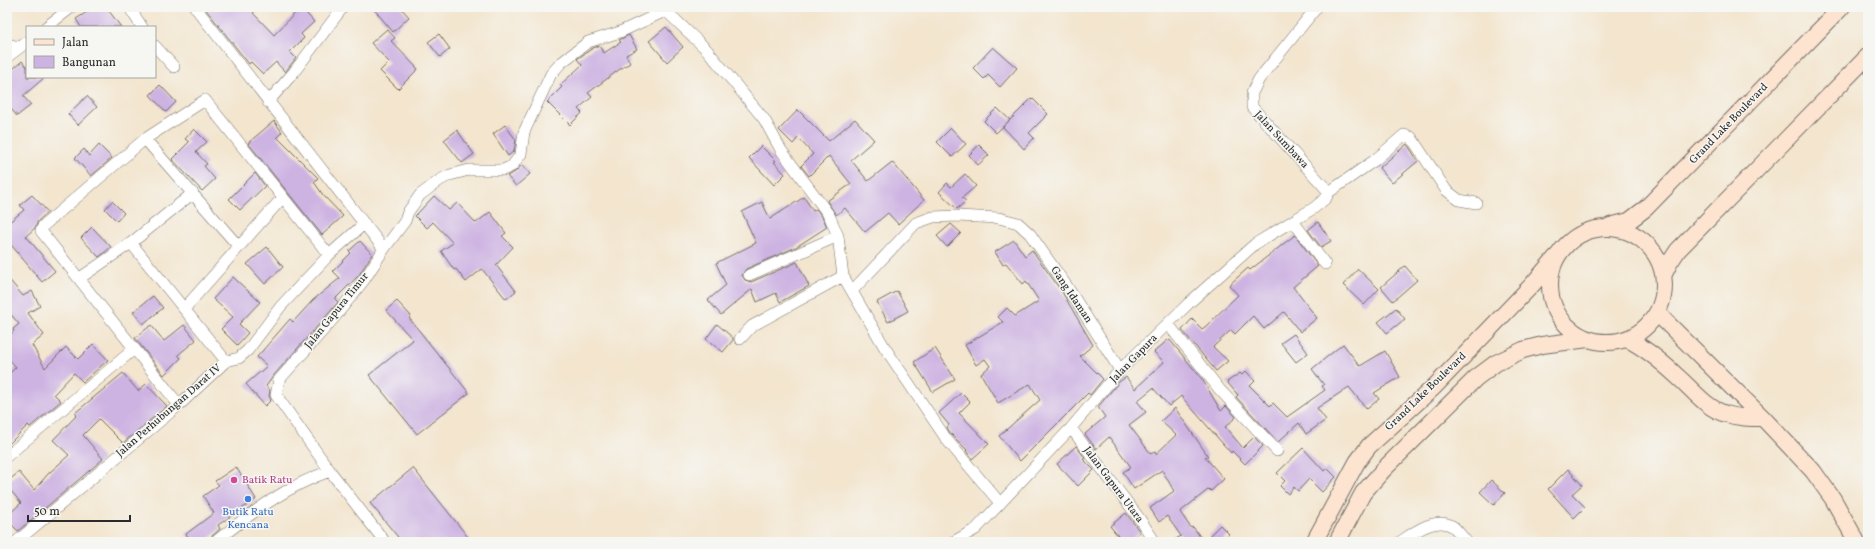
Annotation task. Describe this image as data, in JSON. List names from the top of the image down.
{
  "streets": {
    "street": [
      "Grand Lake Boulevard",
      "Jalan Sumbawa",
      "Gang Idaman",
      "Jalan Gapura Timur",
      "Jalan Gapura",
      "Jalan Perhubungan Darat IV",
      "Jalan Gapura Utara"
    ]
  },
  "crossings": [
    ["Jalan Sumbawa", "Jalan Gapura"],
    ["Gang Idaman", "Jalan Gapura"],
    ["Jalan Gapura", "Jalan Gapura Utara"]
  ],
  "places": ["Batik Ratu", "Butik Ratu Kencana"],
  "legend": ["Jalan", "Bangunan"],
  "scale_bar": "50 m"
}
